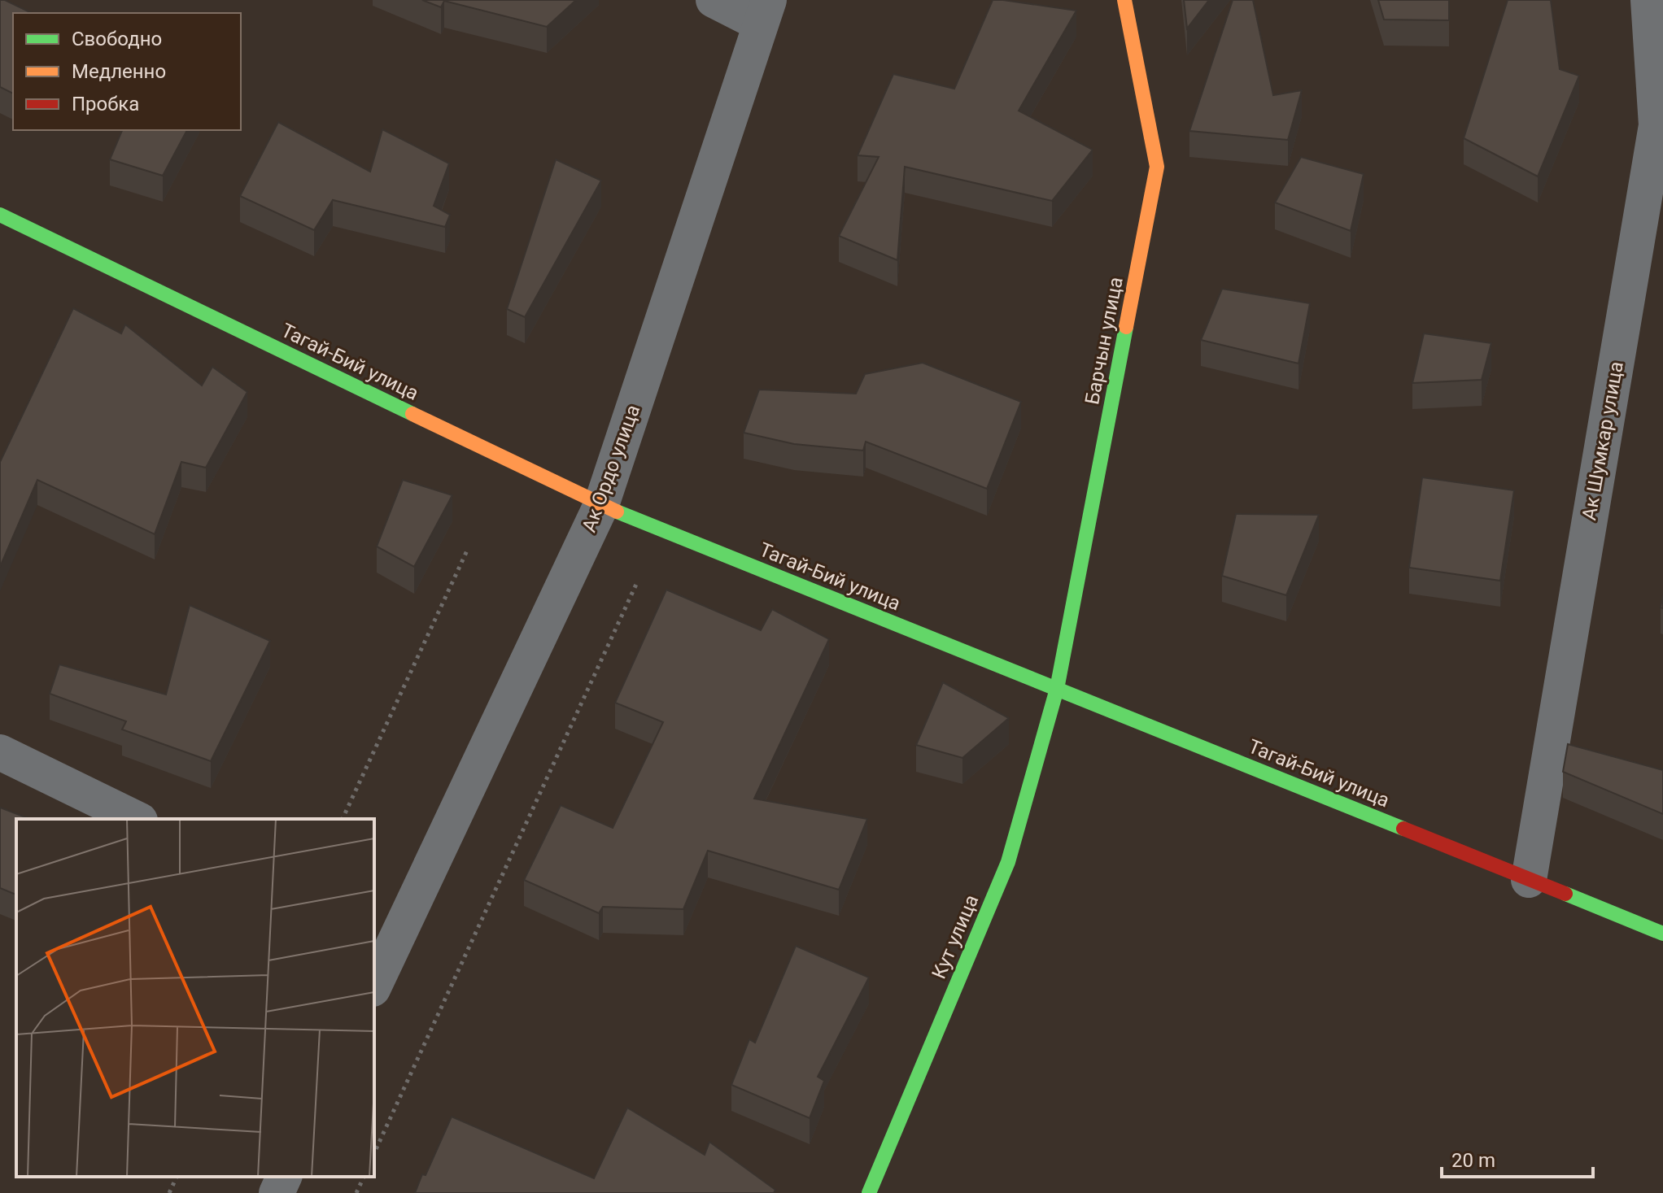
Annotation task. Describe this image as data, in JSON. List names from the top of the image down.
{
  "streets": {
    "street": [
      "Барчын улица",
      "Тагай-Бий улица",
      "Ак Шумкар улица",
      "Ак Ордо улица",
      "Кут улица"
    ]
  },
  "crossings": [
    ["Барчын улица", "Тагай-Бий улица"],
    ["Барчын улица", "Кут улица"],
    ["Тагай-Бий улица", "Ак Шумкар улица"],
    ["Тагай-Бий улица", "Ак Ордо улица"],
    ["Тагай-Бий улица", "Кут улица"]
  ],
  "legend": ["Свободно", "Медленно", "Пробка"],
  "scale_bar": "20 m"
}
